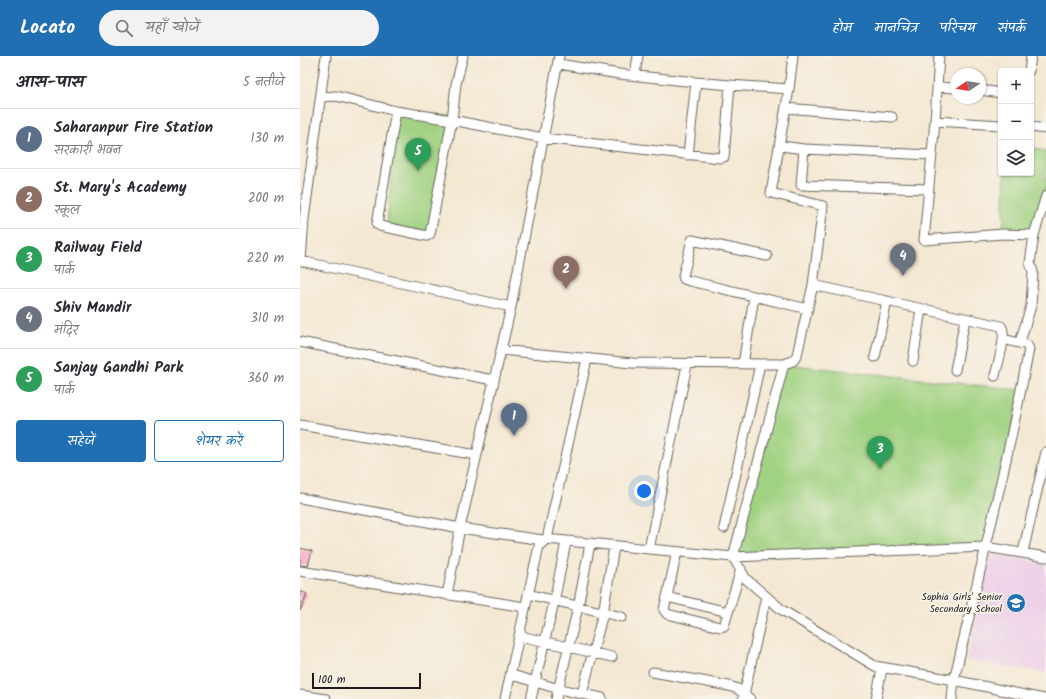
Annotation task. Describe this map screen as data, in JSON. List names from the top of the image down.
{
  "places": {
    "school or university": ["Sophia Girls' Senior Secondary School"]
  },
  "scale_bar": "100 m",
  "north": "left",
  "page": {
    "header": "Locato",
    "search": "यहाँ खोजें",
    "nav": [
      "होम",
      "मानचित्र",
      "परिचय",
      "संपर्क"
    ],
    "heading": ["आस-पास", "5 नतीजे"],
    "map_buttons": ["+", "−"],
    "list": [
      {
        "mark": "1",
        "name": "Saharanpur Fire Station",
        "note": "सरकारी भवन",
        "value": "130 m"
      },
      {
        "mark": "2",
        "name": "St. Mary's Academy",
        "note": "स्कूल",
        "value": "200 m"
      },
      {
        "mark": "3",
        "name": "Railway Field",
        "note": "पार्क",
        "value": "220 m"
      },
      {
        "mark": "4",
        "name": "Shiv Mandir",
        "note": "मंदिर",
        "value": "310 m"
      },
      {
        "mark": "5",
        "name": "Sanjay Gandhi Park",
        "note": "पार्क",
        "value": "360 m"
      }
    ],
    "pins": [
      "5",
      "4",
      "2",
      "1",
      "3"
    ],
    "buttons": ["सहेजें", "शेयर करें"],
    "scale": "100 m"
  }
}
